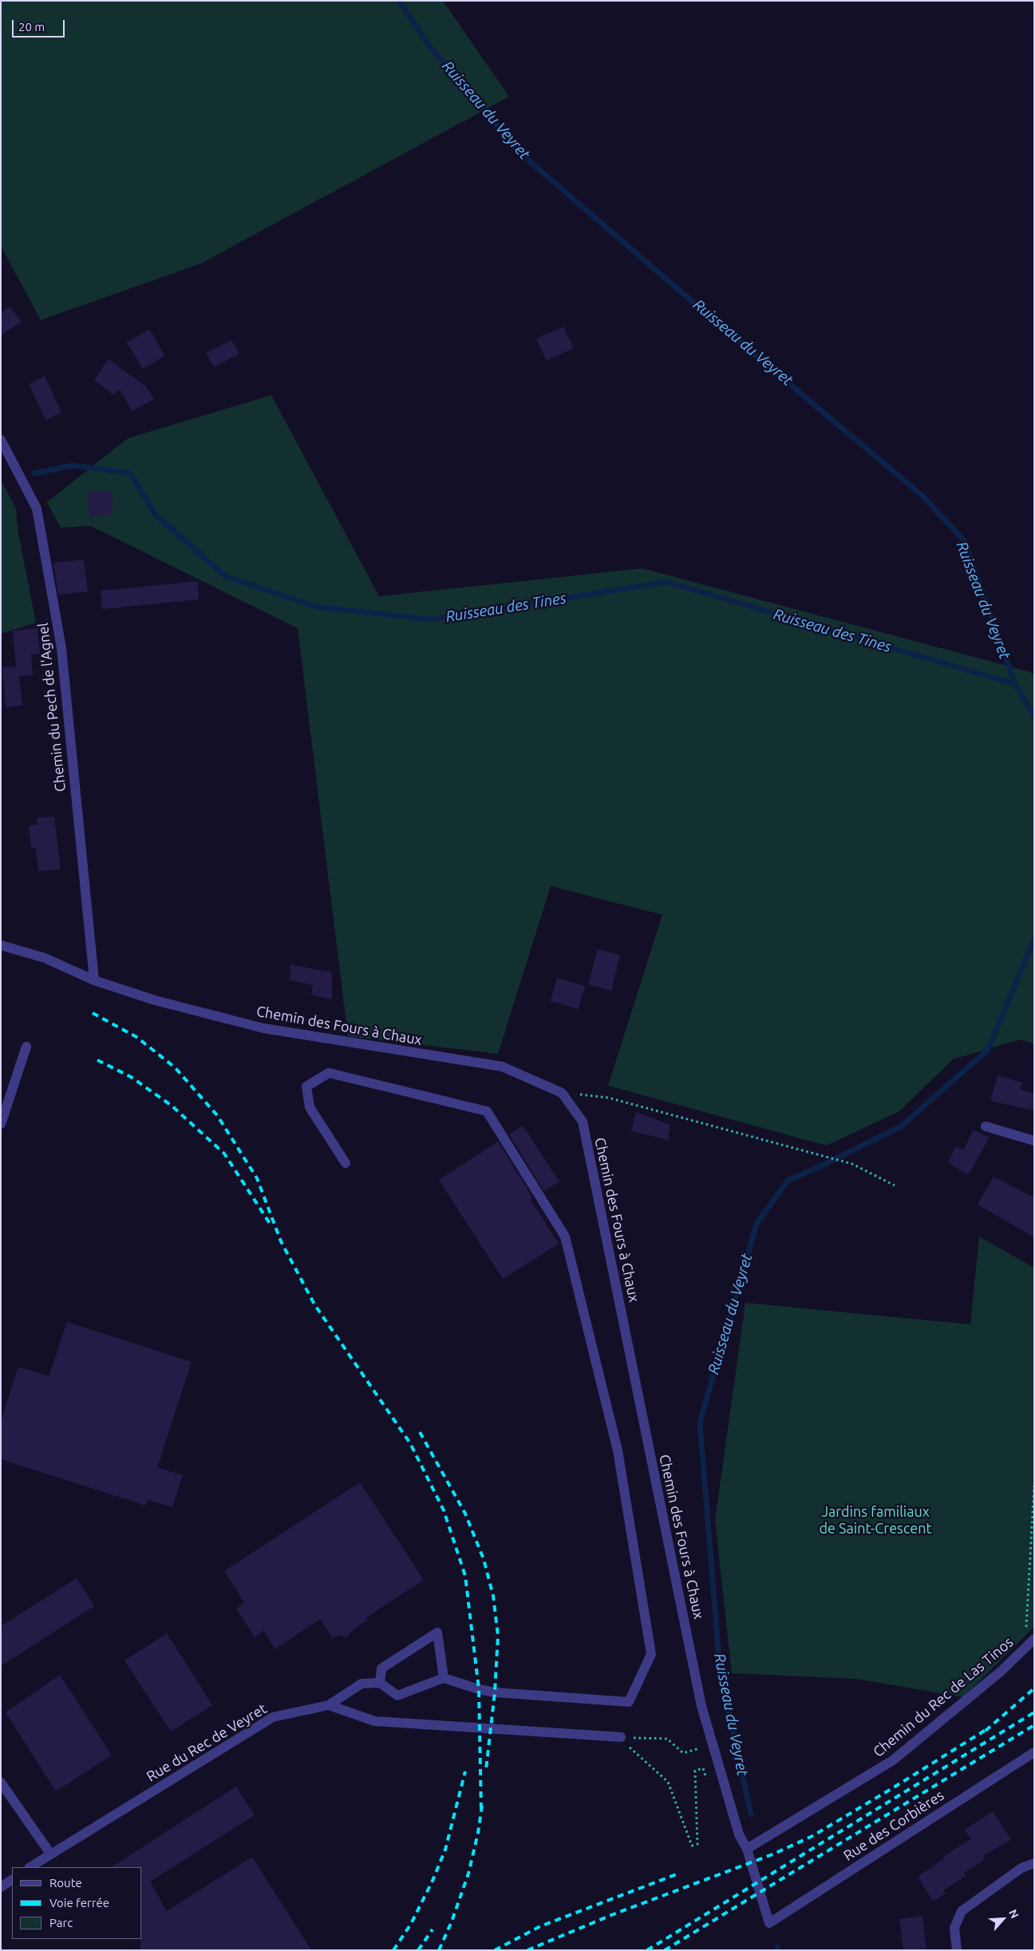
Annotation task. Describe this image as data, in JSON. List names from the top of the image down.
{
  "streets": {
    "street": [
      "Chemin du Pech de l'Agnel",
      "Chemin des Fours à Chaux",
      "Chemin du Rec de Las Tinos",
      "Rue du Rec de Veyret",
      "Rue des Corbières"
    ]
  },
  "crossings": [
    ["Chemin du Pech de l'Agnel", "Chemin des Fours à Chaux"],
    ["Chemin des Fours à Chaux", "Chemin du Rec de Las Tinos"],
    ["Chemin des Fours à Chaux", "Rue des Corbières"]
  ],
  "water": ["Ruisseau du Veyret", "Ruisseau des Tines"],
  "parks": ["Jardins familiaux de Saint-Crescent"],
  "legend": ["Route", "Voie ferrée", "Parc"],
  "scale_bar": "20 m",
  "north": "top right"
}
